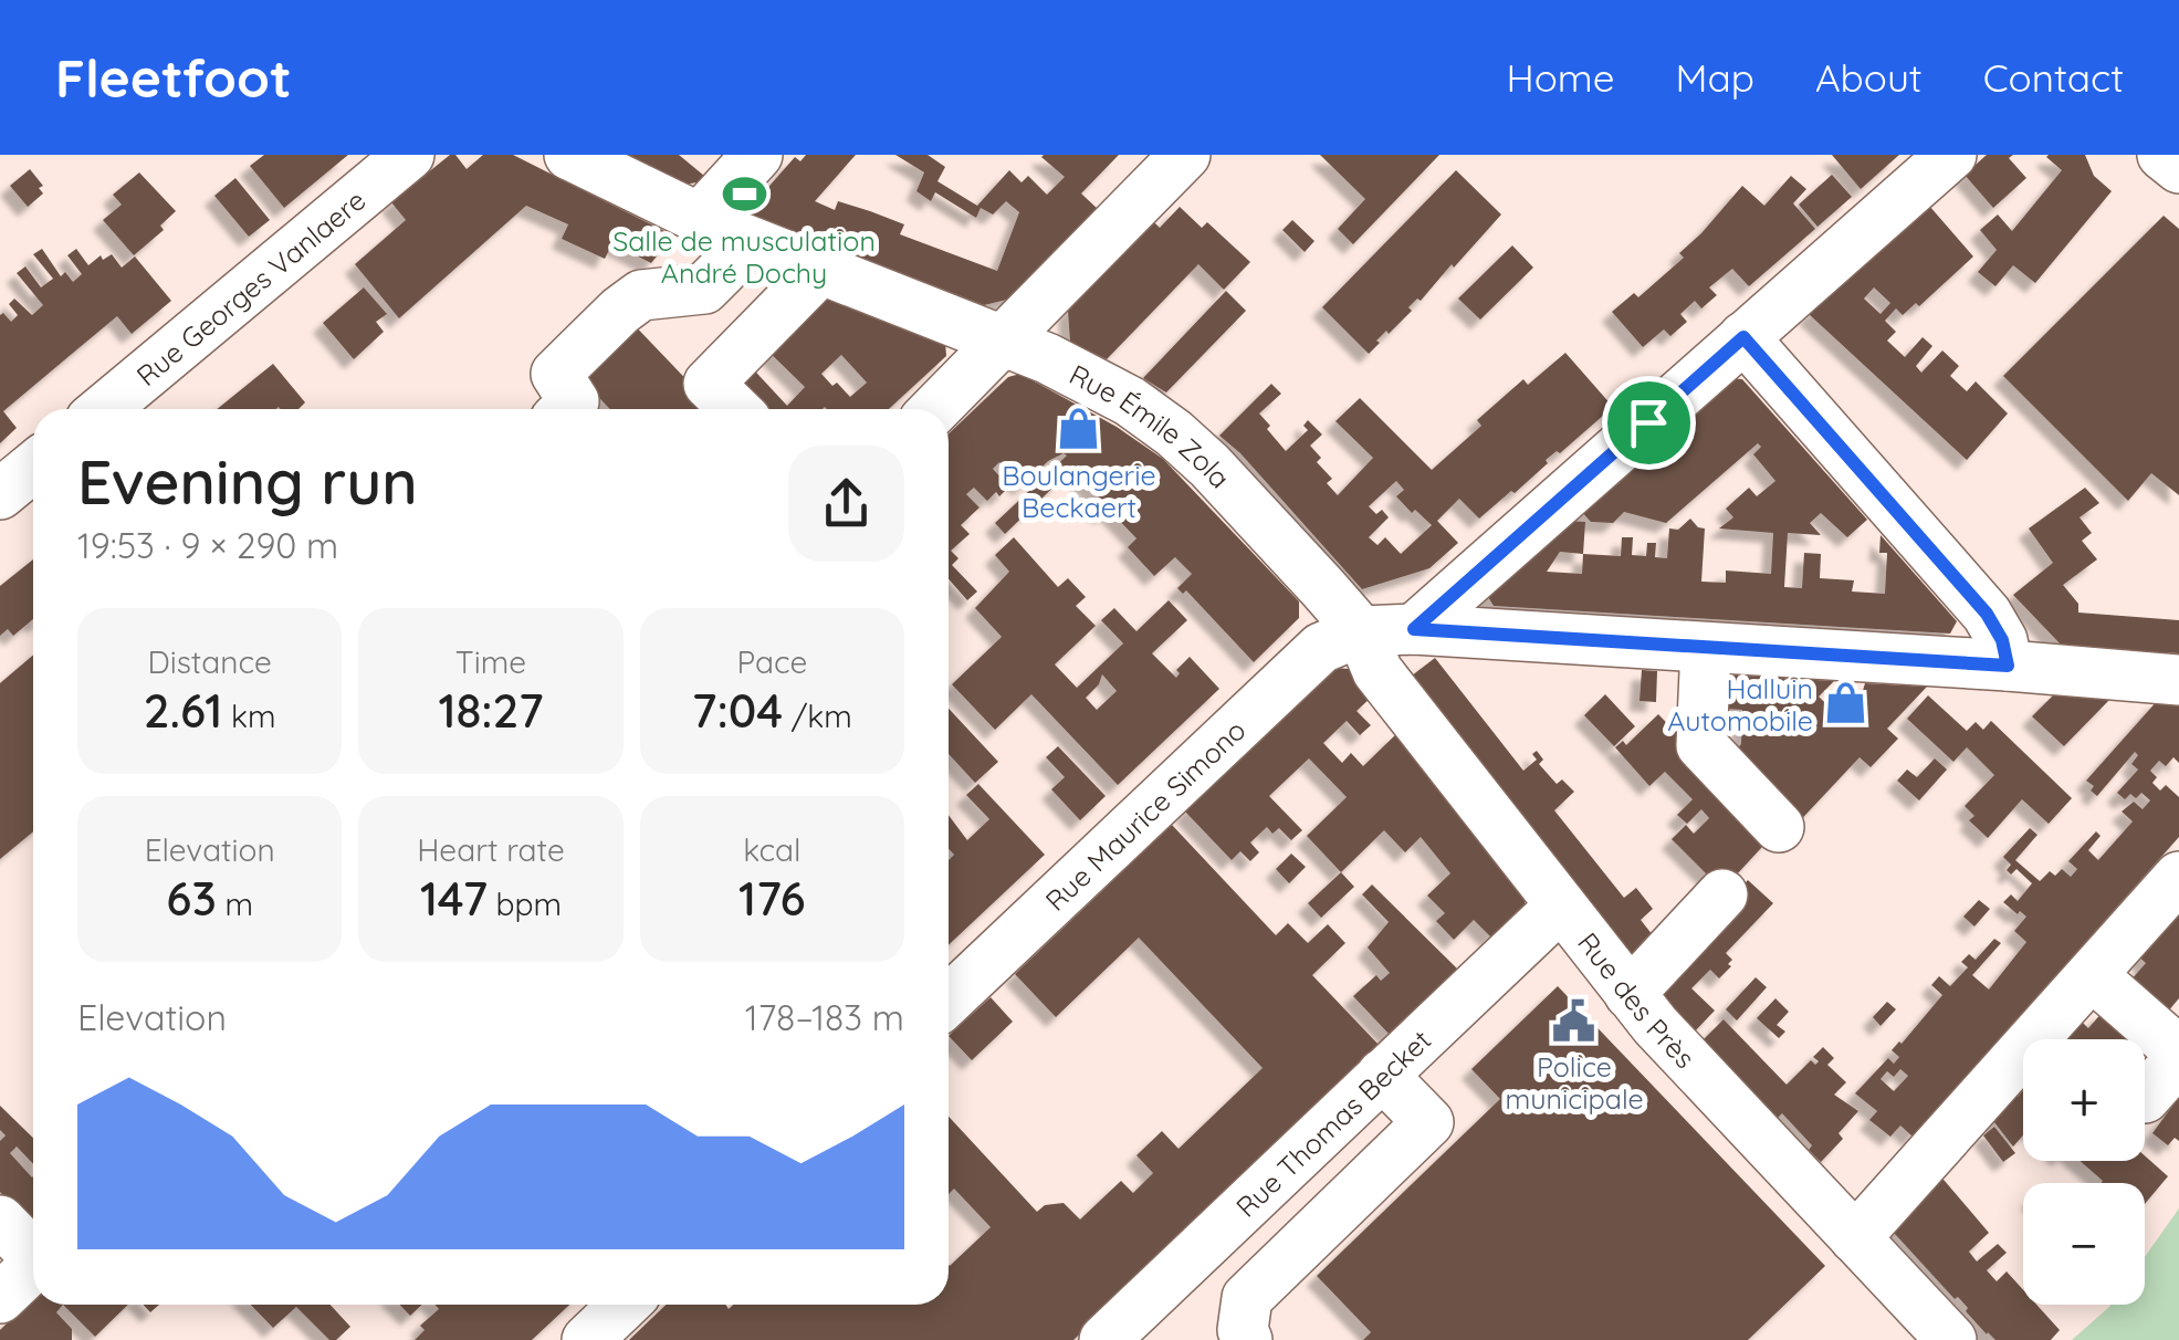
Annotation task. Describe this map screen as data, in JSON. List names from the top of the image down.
{
  "streets": {
    "street": [
      "Rue Georges Vanlaere",
      "Rue Émile Zola",
      "Rue Maurice Simono",
      "Rue des Près",
      "Rue Thomas Becket"
    ]
  },
  "crossings": [
    ["Rue Émile Zola", "Rue Maurice Simono"],
    ["Rue Émile Zola", "Rue des Près"],
    ["Rue Maurice Simono", "Rue des Près"],
    ["Rue des Près", "Rue Thomas Becket"]
  ],
  "places": {
    "sports": ["Salle de musculation André Dochy"],
    "shop": ["Boulangerie Beckaert", "Halluin Automobile"],
    "public building": ["Police municipale"]
  },
  "page": {
    "header": "Fleetfoot",
    "nav": [
      "Home",
      "Map",
      "About",
      "Contact"
    ],
    "heading": ["Evening run", "19:53 · 9 × 290 m"],
    "stats": [
      ["Distance", "2.61 km"],
      ["Time", "18:27"],
      ["Pace", "7:04 /km"],
      ["Elevation", "63 m"],
      ["Heart rate", "147 bpm"],
      ["kcal", "176"]
    ],
    "chart": ["Elevation", "178–183 m"],
    "map_buttons": ["+", "−"]
  }
}
